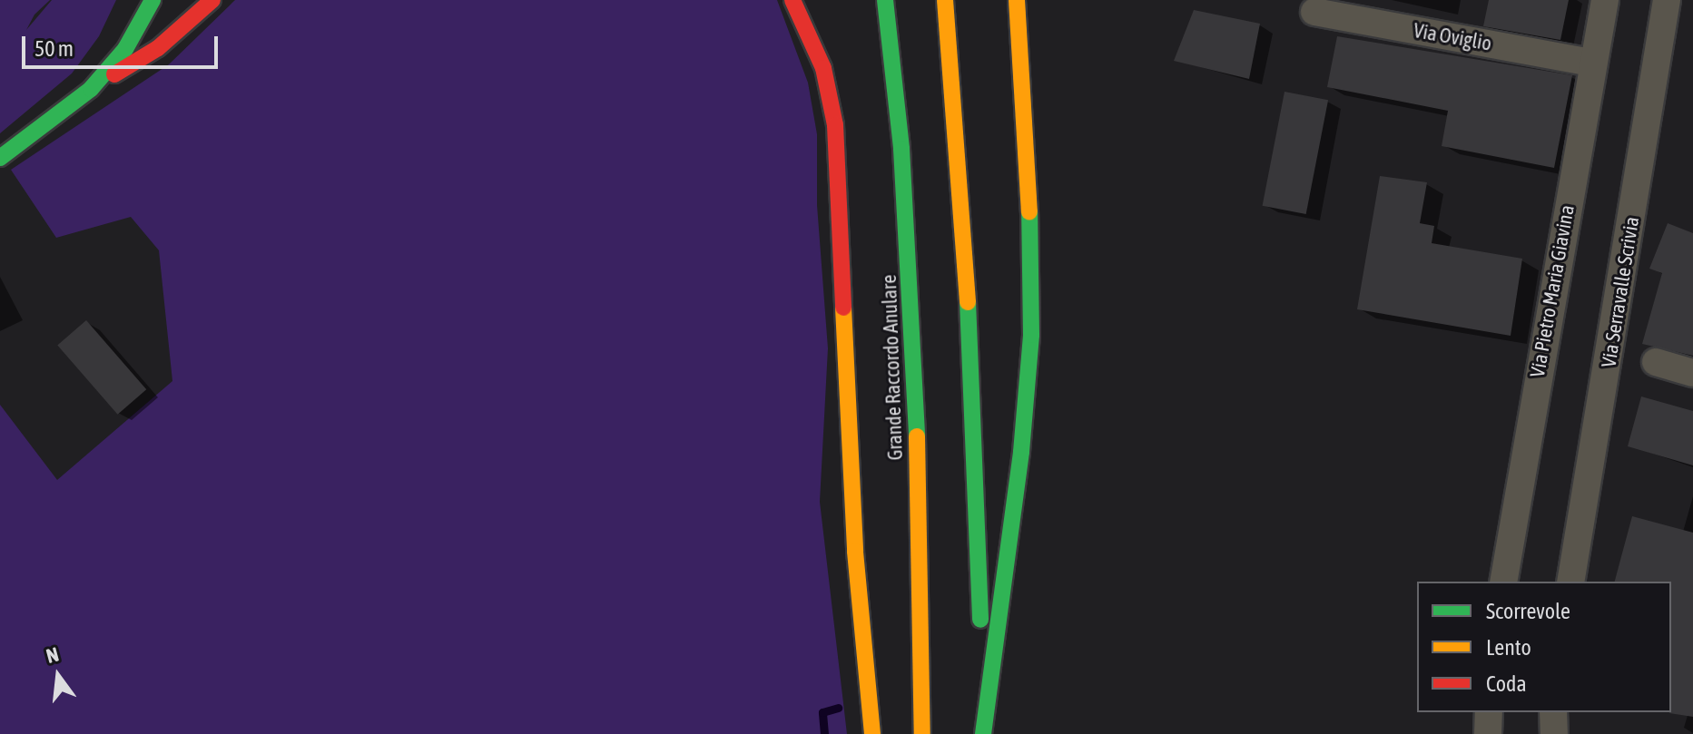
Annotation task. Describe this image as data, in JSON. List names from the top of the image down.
{
  "streets": {
    "main road": ["Grande Raccordo Anulare"],
    "street": ["Via Oviglio", "Via Pietro Maria Giavina", "Via Serravalle Scrivia"]
  },
  "crossings": [
    ["Via Oviglio", "Via Pietro Maria Giavina"]
  ],
  "legend": ["Scorrevole", "Lento", "Coda"],
  "scale_bar": "50 m",
  "north": "top"
}
